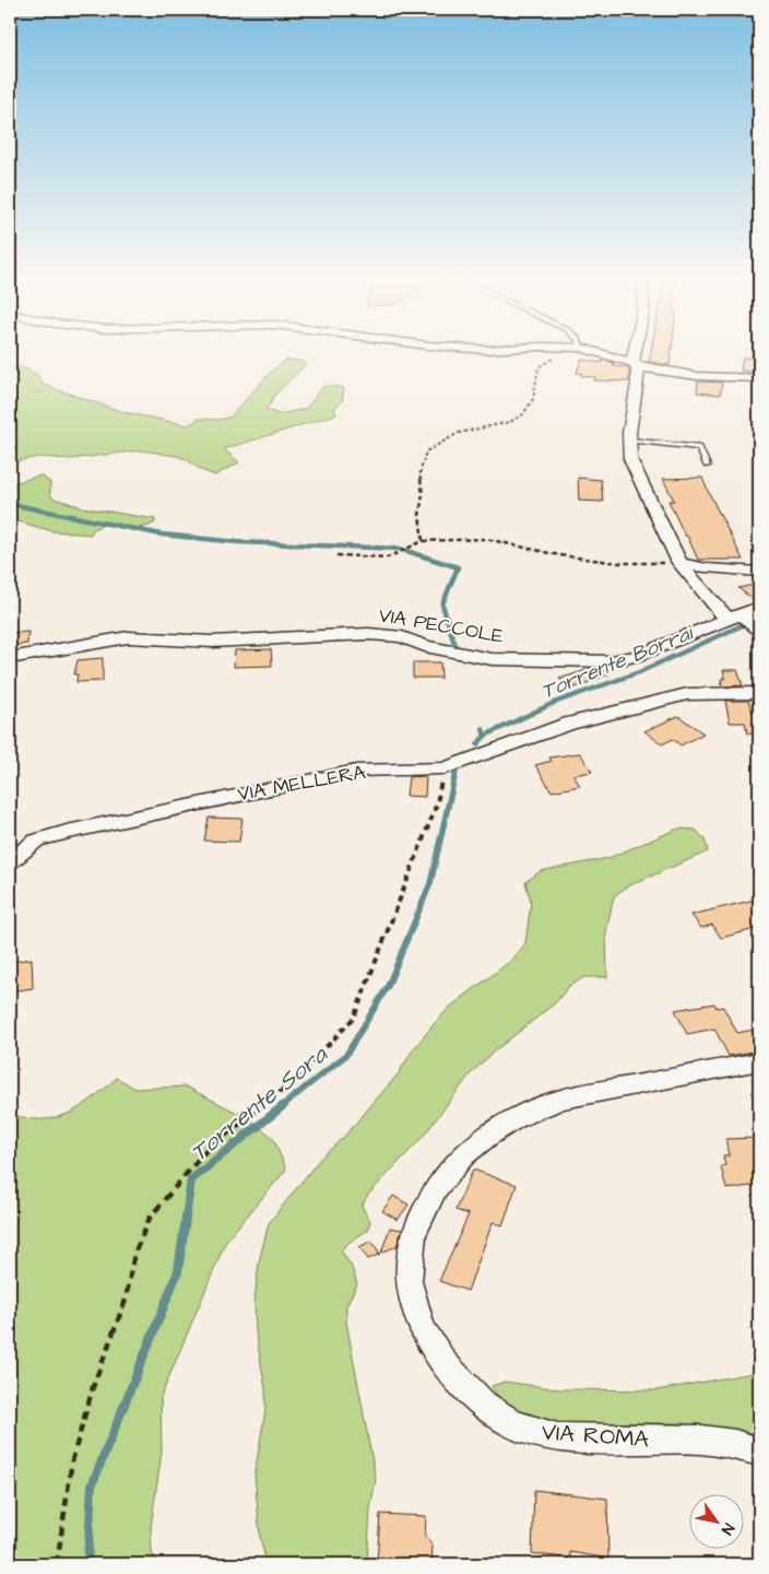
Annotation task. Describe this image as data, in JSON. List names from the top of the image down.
{
  "streets": {
    "street": ["VIA PECCOLE", "VIA MELLERA", "VIA ROMA"]
  },
  "water": ["Torrente Borrai", "Torrente Sora"],
  "north": "bottom right"
}
